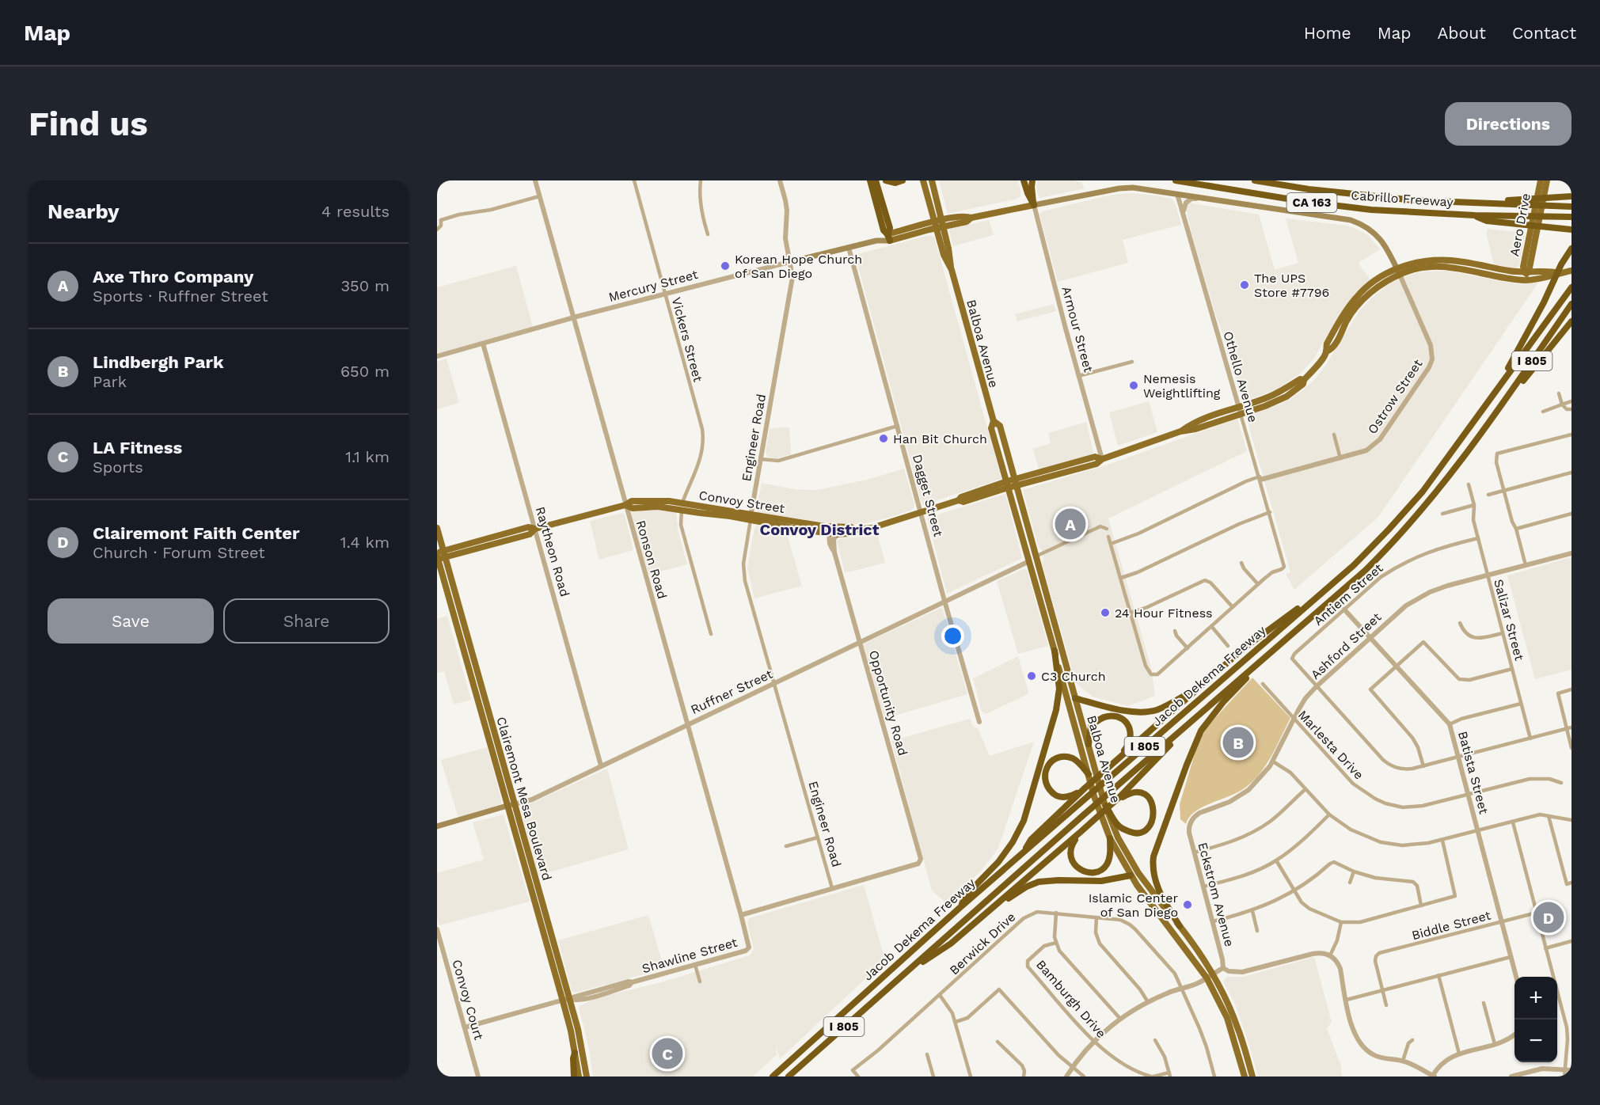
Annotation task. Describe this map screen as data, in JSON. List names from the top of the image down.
{
  "streets": {
    "highway": [
      "Cabrillo Freeway",
      "CA 163",
      "I 805",
      "Jacob Dekema Freeway"
    ],
    "main road": [
      "Aero Drive",
      "Mercury Street",
      "Balboa Avenue",
      "Convoy Street",
      "Ruffner Street",
      "Clairemont Mesa Boulevard"
    ],
    "street": [
      "Armour Street",
      "Vickers Street",
      "Othello Avenue",
      "Ostrow Street",
      "Engineer Road",
      "Dagget Street",
      "Raytheon Road",
      "Ronson Road",
      "Antiem Street",
      "Salizar Street",
      "Ashford Street",
      "Opportunity Road",
      "Marlesta Drive",
      "Batista Street",
      "Eckstrom Avenue",
      "Biddle Street",
      "Berwick Drive",
      "Shawline Street",
      "Bamburgh Drive",
      "Convoy Court"
    ]
  },
  "crossings": [
    ["Aero Drive", "Convoy Street"],
    ["Mercury Street", "Armour Street"],
    ["Mercury Street", "Vickers Street"],
    ["Mercury Street", "Balboa Avenue"],
    ["Mercury Street", "Engineer Road"],
    ["Mercury Street", "Dagget Street"],
    ["Mercury Street", "Raytheon Road"],
    ["Mercury Street", "Ronson Road"],
    ["Armour Street", "Convoy Street"],
    ["Vickers Street", "Convoy Street"],
    ["Balboa Avenue", "Convoy Street"],
    ["Balboa Avenue", "Ruffner Street"],
    ["Othello Avenue", "Ostrow Street"],
    ["Othello Avenue", "Convoy Street"],
    ["Ostrow Street", "Convoy Street"],
    ["Engineer Road", "Convoy Street"],
    ["Engineer Road", "Ruffner Street"],
    ["Engineer Road", "Opportunity Road"],
    ["Dagget Street", "Convoy Street"],
    ["Dagget Street", "Ruffner Street"],
    ["Convoy Street", "Raytheon Road"],
    ["Convoy Street", "Ronson Road"],
    ["Convoy Street", "Opportunity Road"],
    ["Convoy Street", "Clairemont Mesa Boulevard"],
    ["Raytheon Road", "Ruffner Street"],
    ["Ronson Road", "Ruffner Street"],
    ["Ronson Road", "Shawline Street"],
    ["Antiem Street", "Salizar Street"],
    ["Antiem Street", "Ashford Street"],
    ["Antiem Street", "Batista Street"],
    ["Salizar Street", "Ashford Street"],
    ["Ashford Street", "Marlesta Drive"],
    ["Ashford Street", "Batista Street"],
    ["Ashford Street", "Eckstrom Avenue"],
    ["Ruffner Street", "Opportunity Road"],
    ["Ruffner Street", "Clairemont Mesa Boulevard"],
    ["Marlesta Drive", "Batista Street"],
    ["Batista Street", "Biddle Street"],
    ["Clairemont Mesa Boulevard", "Shawline Street"],
    ["Shawline Street", "Convoy Court"]
  ],
  "districts": ["Convoy District"],
  "places": [
    "Korean Hope Church of San Diego",
    "The UPS Store #7796",
    "Nemesis Weightlifting",
    "Han Bit Church",
    "24 Hour Fitness",
    "C3 Church",
    "Islamic Center of San Diego"
  ],
  "page": {
    "header": "Map",
    "nav": [
      "Home",
      "Map",
      "About",
      "Contact"
    ],
    "buttons": [
      "Directions",
      ["Save", "Share"]
    ],
    "title": "Find us",
    "heading": ["Nearby", "4 results"],
    "list": [
      {
        "mark": "A",
        "name": "Axe Thro Company",
        "note": "Sports · Ruffner Street",
        "value": "350 m"
      },
      {
        "mark": "B",
        "name": "Lindbergh Park",
        "note": "Park",
        "value": "650 m"
      },
      {
        "mark": "C",
        "name": "LA Fitness",
        "note": "Sports",
        "value": "1.1 km"
      },
      {
        "mark": "D",
        "name": "Clairemont Faith Center",
        "note": "Church · Forum Street",
        "value": "1.4 km"
      }
    ],
    "pins": [
      "A",
      "B",
      "D",
      "C"
    ],
    "map_buttons": ["+", "−"]
  }
}
